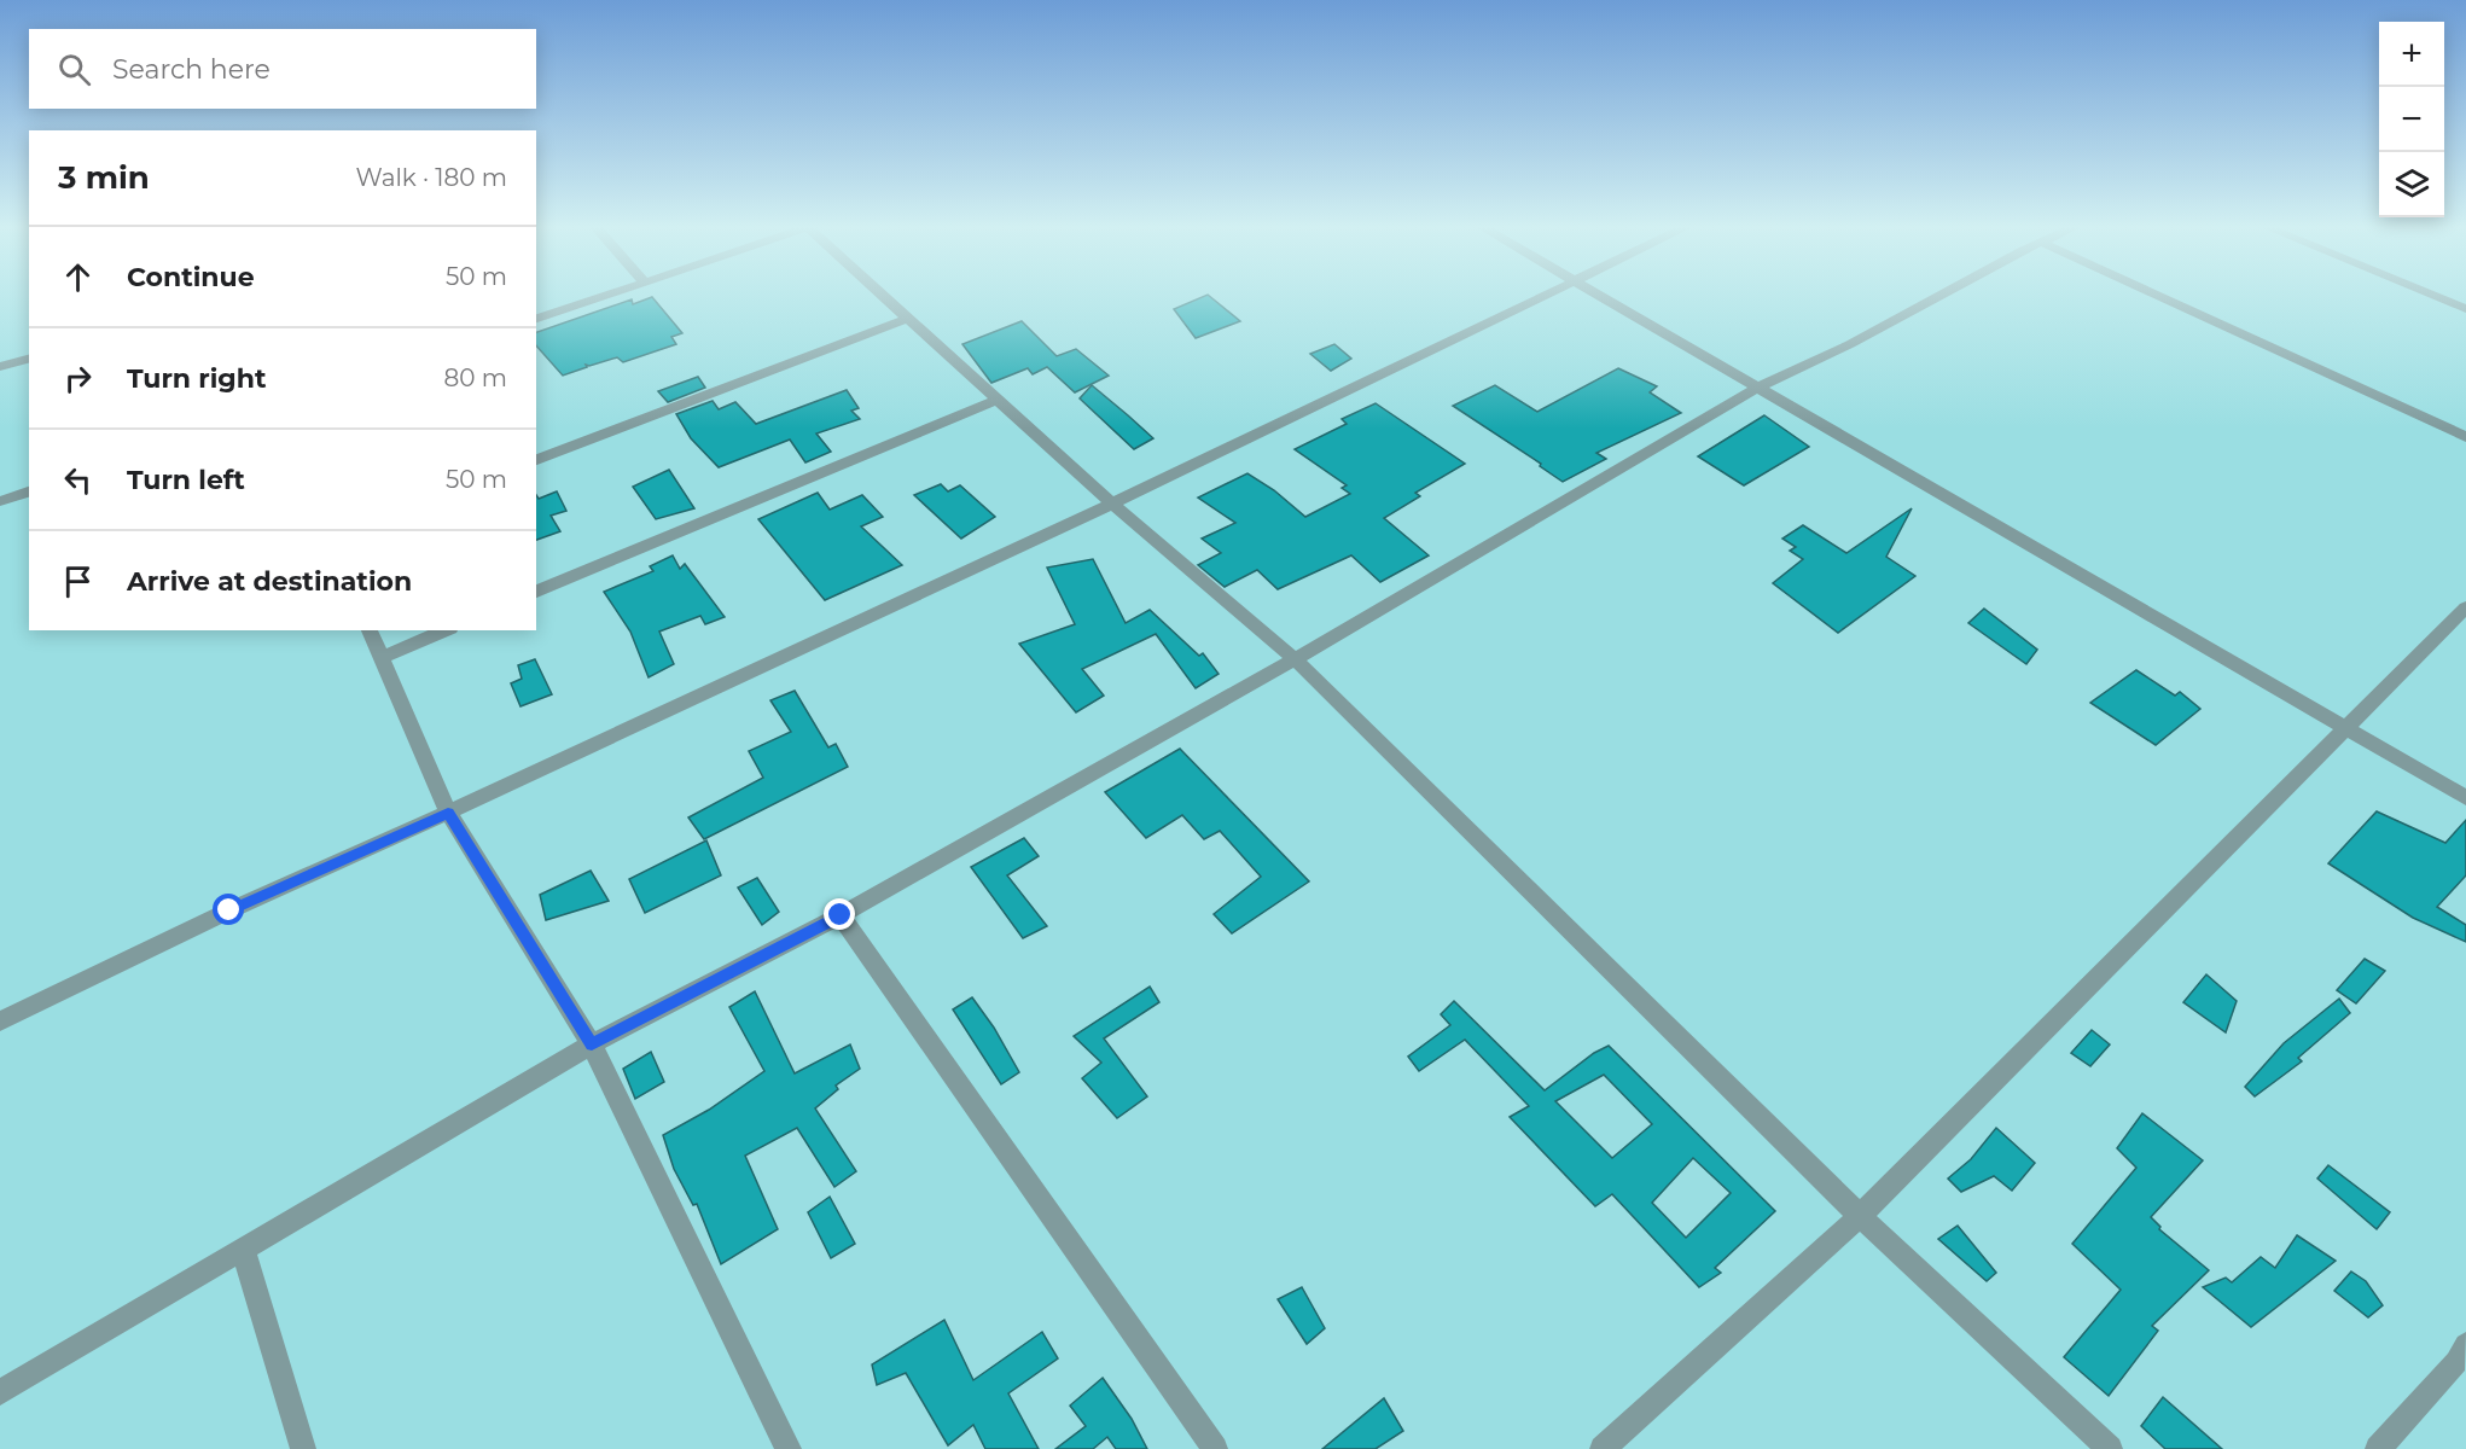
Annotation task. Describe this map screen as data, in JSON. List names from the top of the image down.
{
  "page": {
    "map_buttons": ["+", "−"],
    "search": "Search here",
    "heading": ["3 min", "Walk · 180 m"],
    "list": [
      ["Continue", "50 m"],
      ["Turn right", "80 m"],
      ["Turn left", "50 m"],
      "Arrive at destination"
    ]
  }
}
